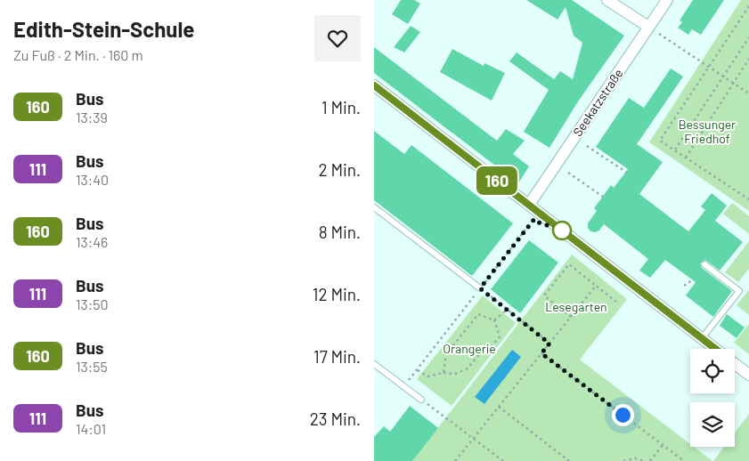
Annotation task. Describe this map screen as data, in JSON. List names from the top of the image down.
{
  "streets": {
    "street": ["Seekatzstraße"]
  },
  "parks": ["Bessunger Friedhof", "Lesegarten", "Orangerie"],
  "lines": ["bus line 160"],
  "page": {
    "heading": ["Edith-Stein-Schule", "Zu Fuß · 2 Min. · 160 m"],
    "on_map": "160",
    "list": [
      {
        "mark": "160",
        "name": "Bus",
        "note": "13:39",
        "value": "1 Min."
      },
      {
        "mark": "111",
        "name": "Bus",
        "note": "13:40",
        "value": "2 Min."
      },
      {
        "mark": "160",
        "name": "Bus",
        "note": "13:46",
        "value": "8 Min."
      },
      {
        "mark": "111",
        "name": "Bus",
        "note": "13:50",
        "value": "12 Min."
      },
      {
        "mark": "160",
        "name": "Bus",
        "note": "13:55",
        "value": "17 Min."
      },
      {
        "mark": "111",
        "name": "Bus",
        "note": "14:01",
        "value": "23 Min."
      }
    ]
  }
}
